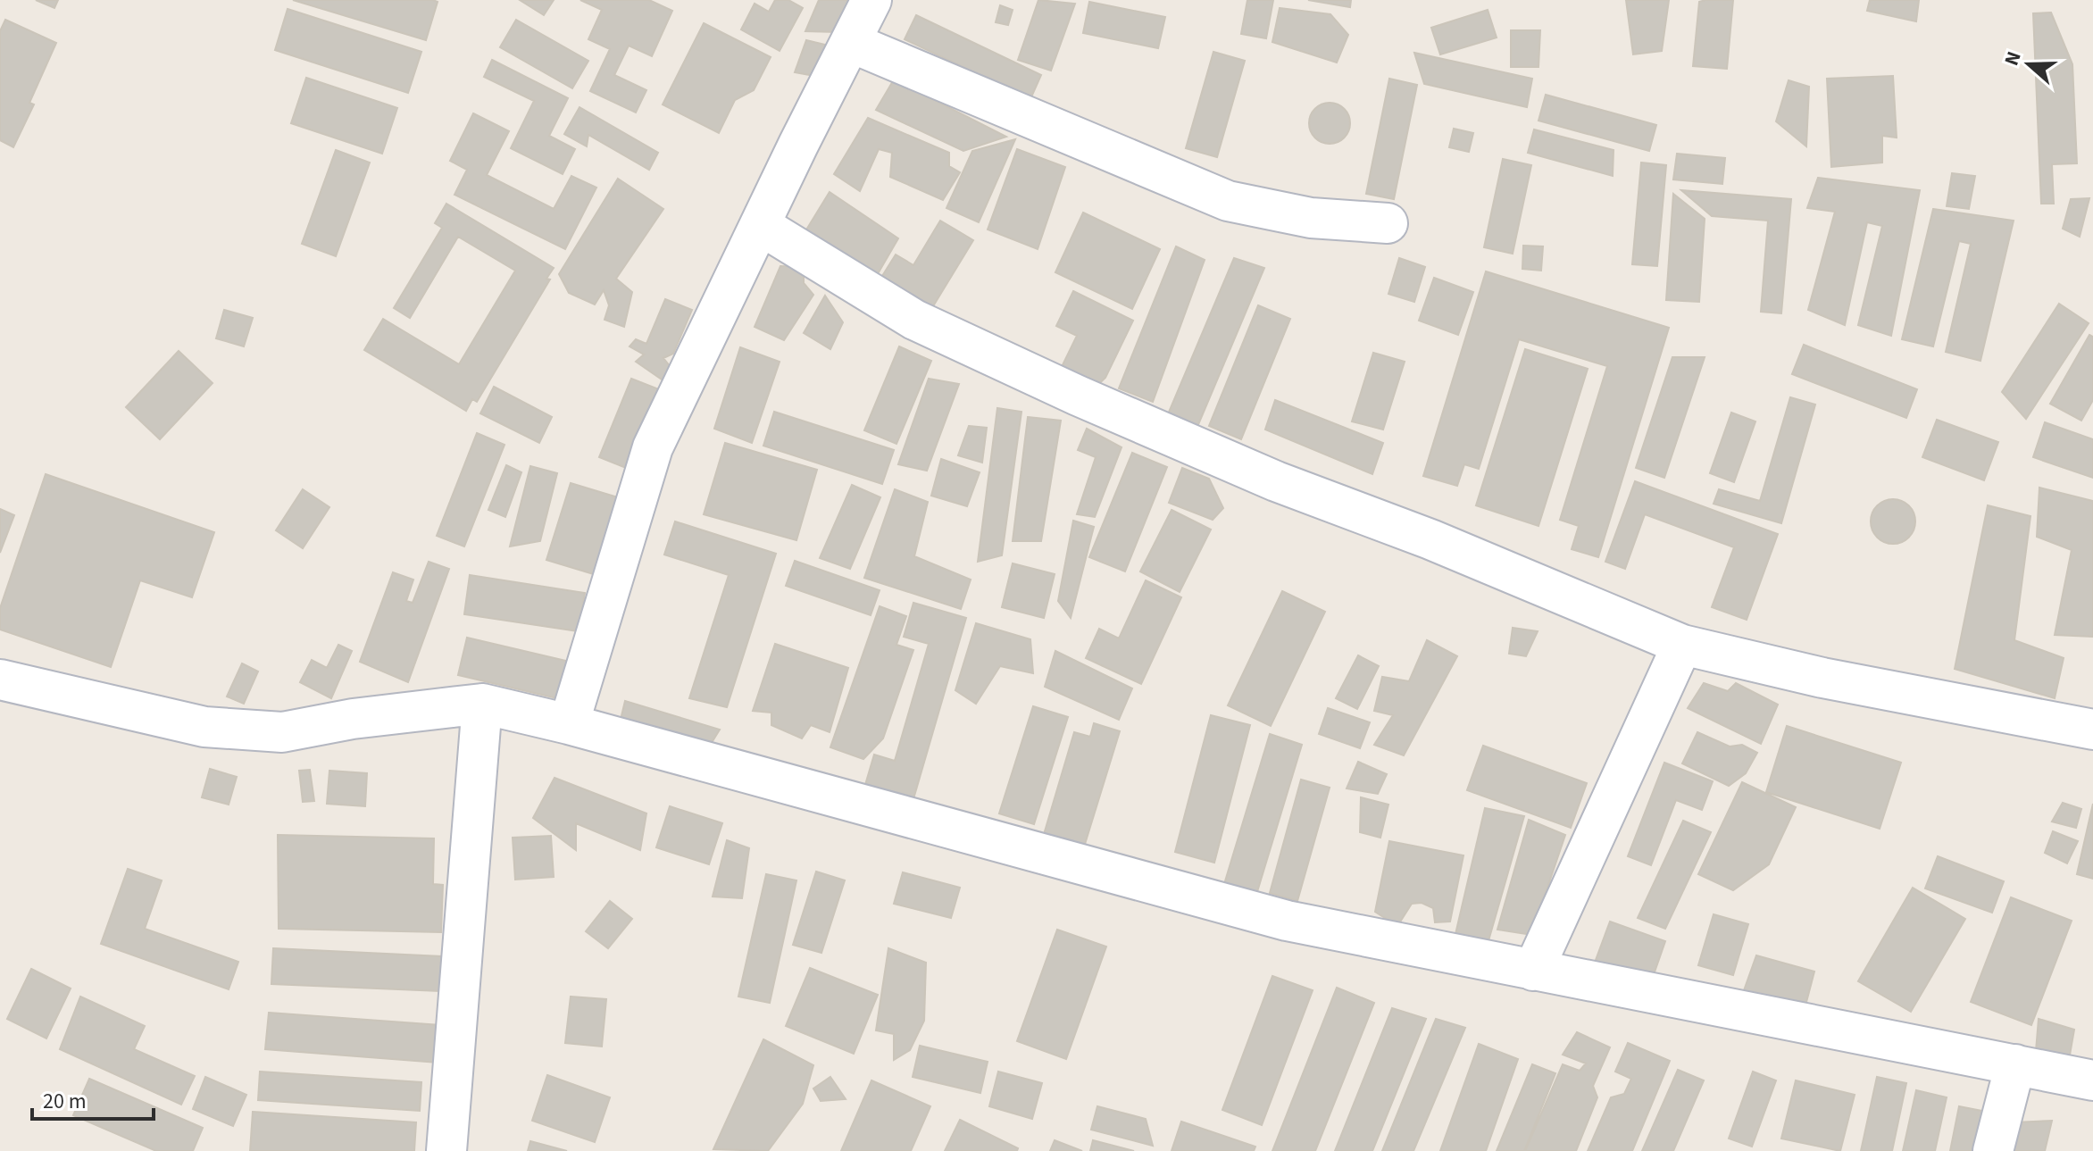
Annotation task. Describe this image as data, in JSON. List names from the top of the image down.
{
  "scale_bar": "20 m",
  "north": "left"
}
